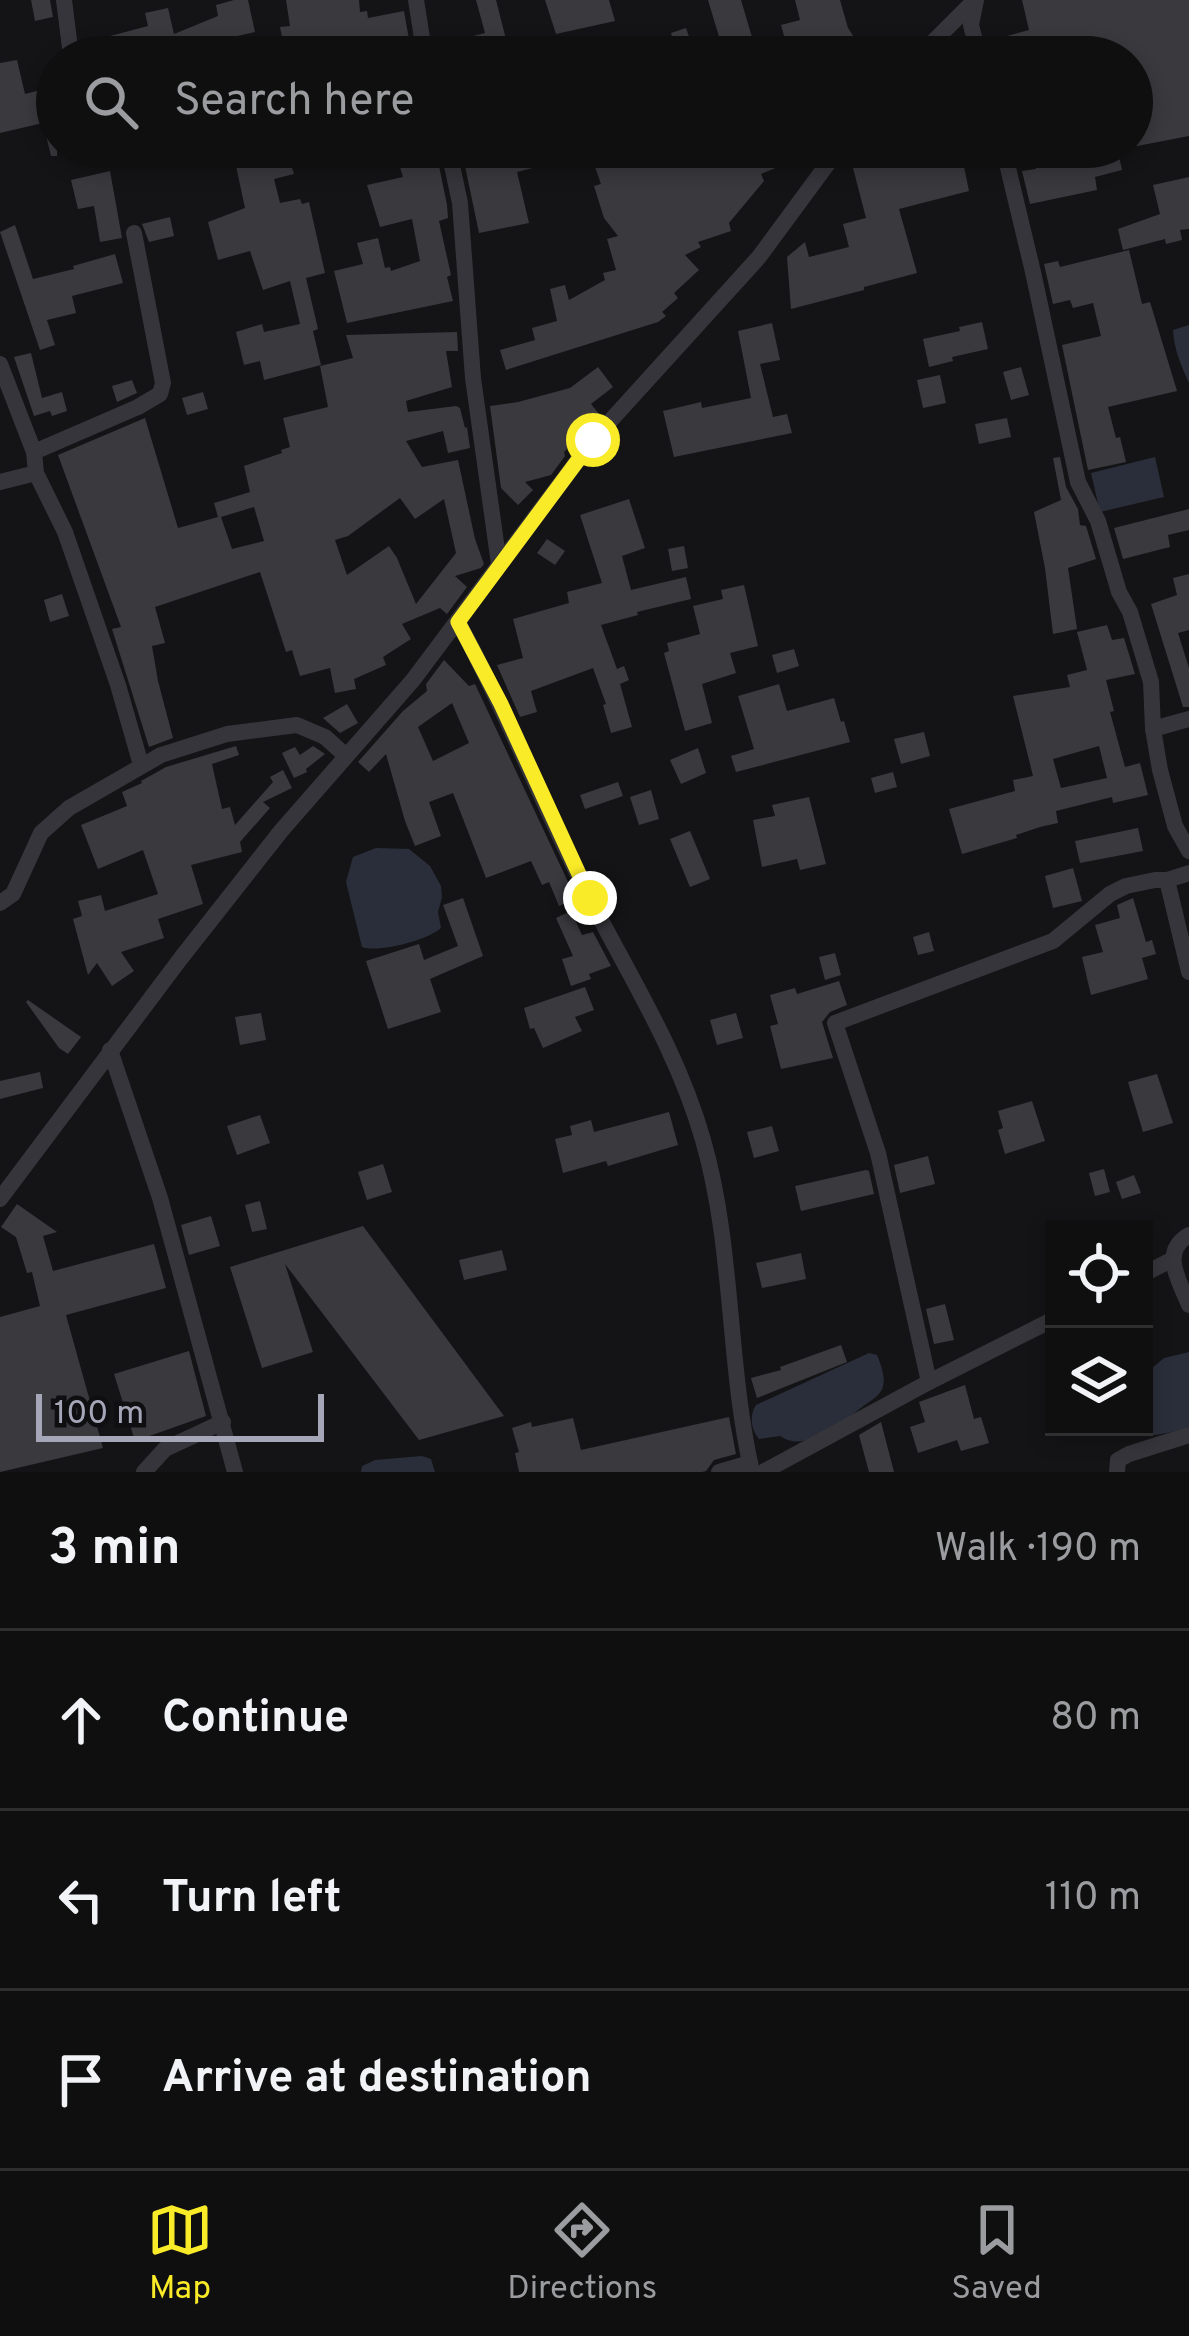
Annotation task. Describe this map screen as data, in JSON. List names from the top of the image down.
{
  "scale_bar": "100 m",
  "page": {
    "search": "Search here",
    "scale": "100 m",
    "heading": ["3 min", "Walk · 190 m"],
    "list": [
      ["Continue", "80 m"],
      ["Turn left", "110 m"],
      "Arrive at destination"
    ],
    "nav": ["Map", "Directions", "Saved"]
  }
}
